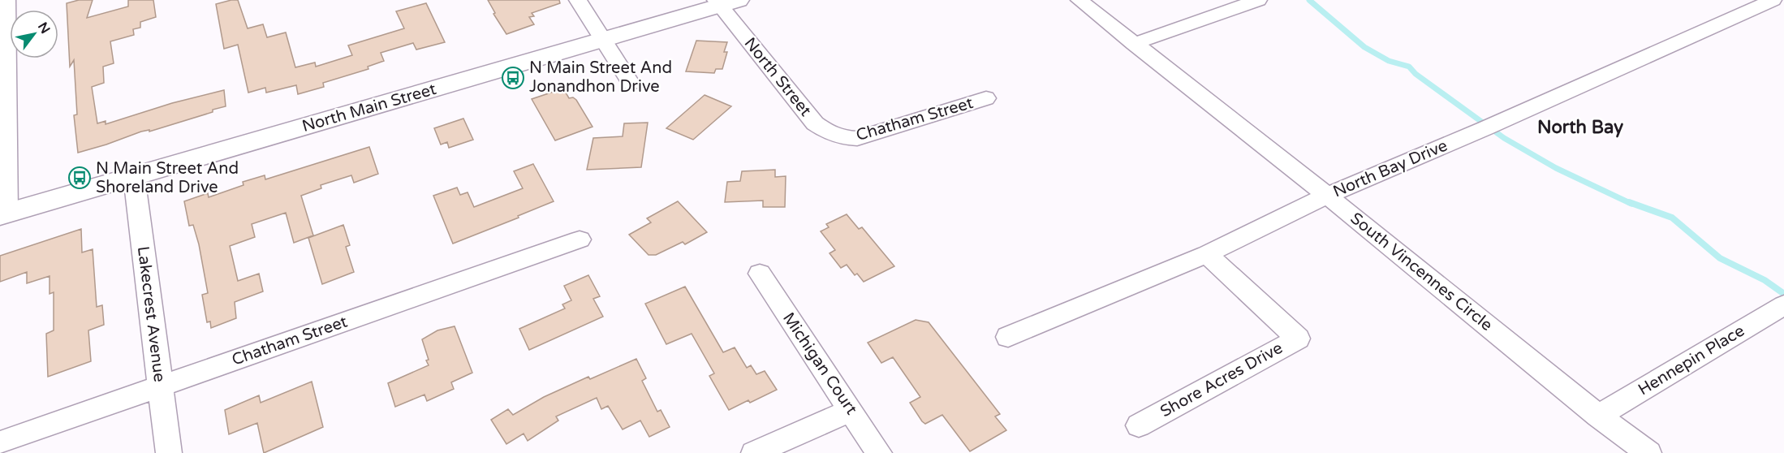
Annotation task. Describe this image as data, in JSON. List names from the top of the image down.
{
  "streets": {
    "main road": ["North Main Street"],
    "street": [
      "North Street",
      "Chatham Street",
      "North Bay Drive",
      "South Vincennes Circle",
      "Lakecrest Avenue",
      "Hennepin Place",
      "Michigan Court",
      "Shore Acres Drive"
    ]
  },
  "crossings": [
    ["North Street", "North Main Street"],
    ["North Street", "Chatham Street"],
    ["North Main Street", "Lakecrest Avenue"],
    ["Chatham Street", "Lakecrest Avenue"],
    ["North Bay Drive", "South Vincennes Circle"],
    ["North Bay Drive", "Shore Acres Drive"],
    ["South Vincennes Circle", "Hennepin Place"]
  ],
  "districts": ["North Bay"],
  "places": {
    "bus stop": ["N Main Street And Jonandhon Drive", "N Main Street And Shoreland Drive"]
  },
  "north": "top right"
}
